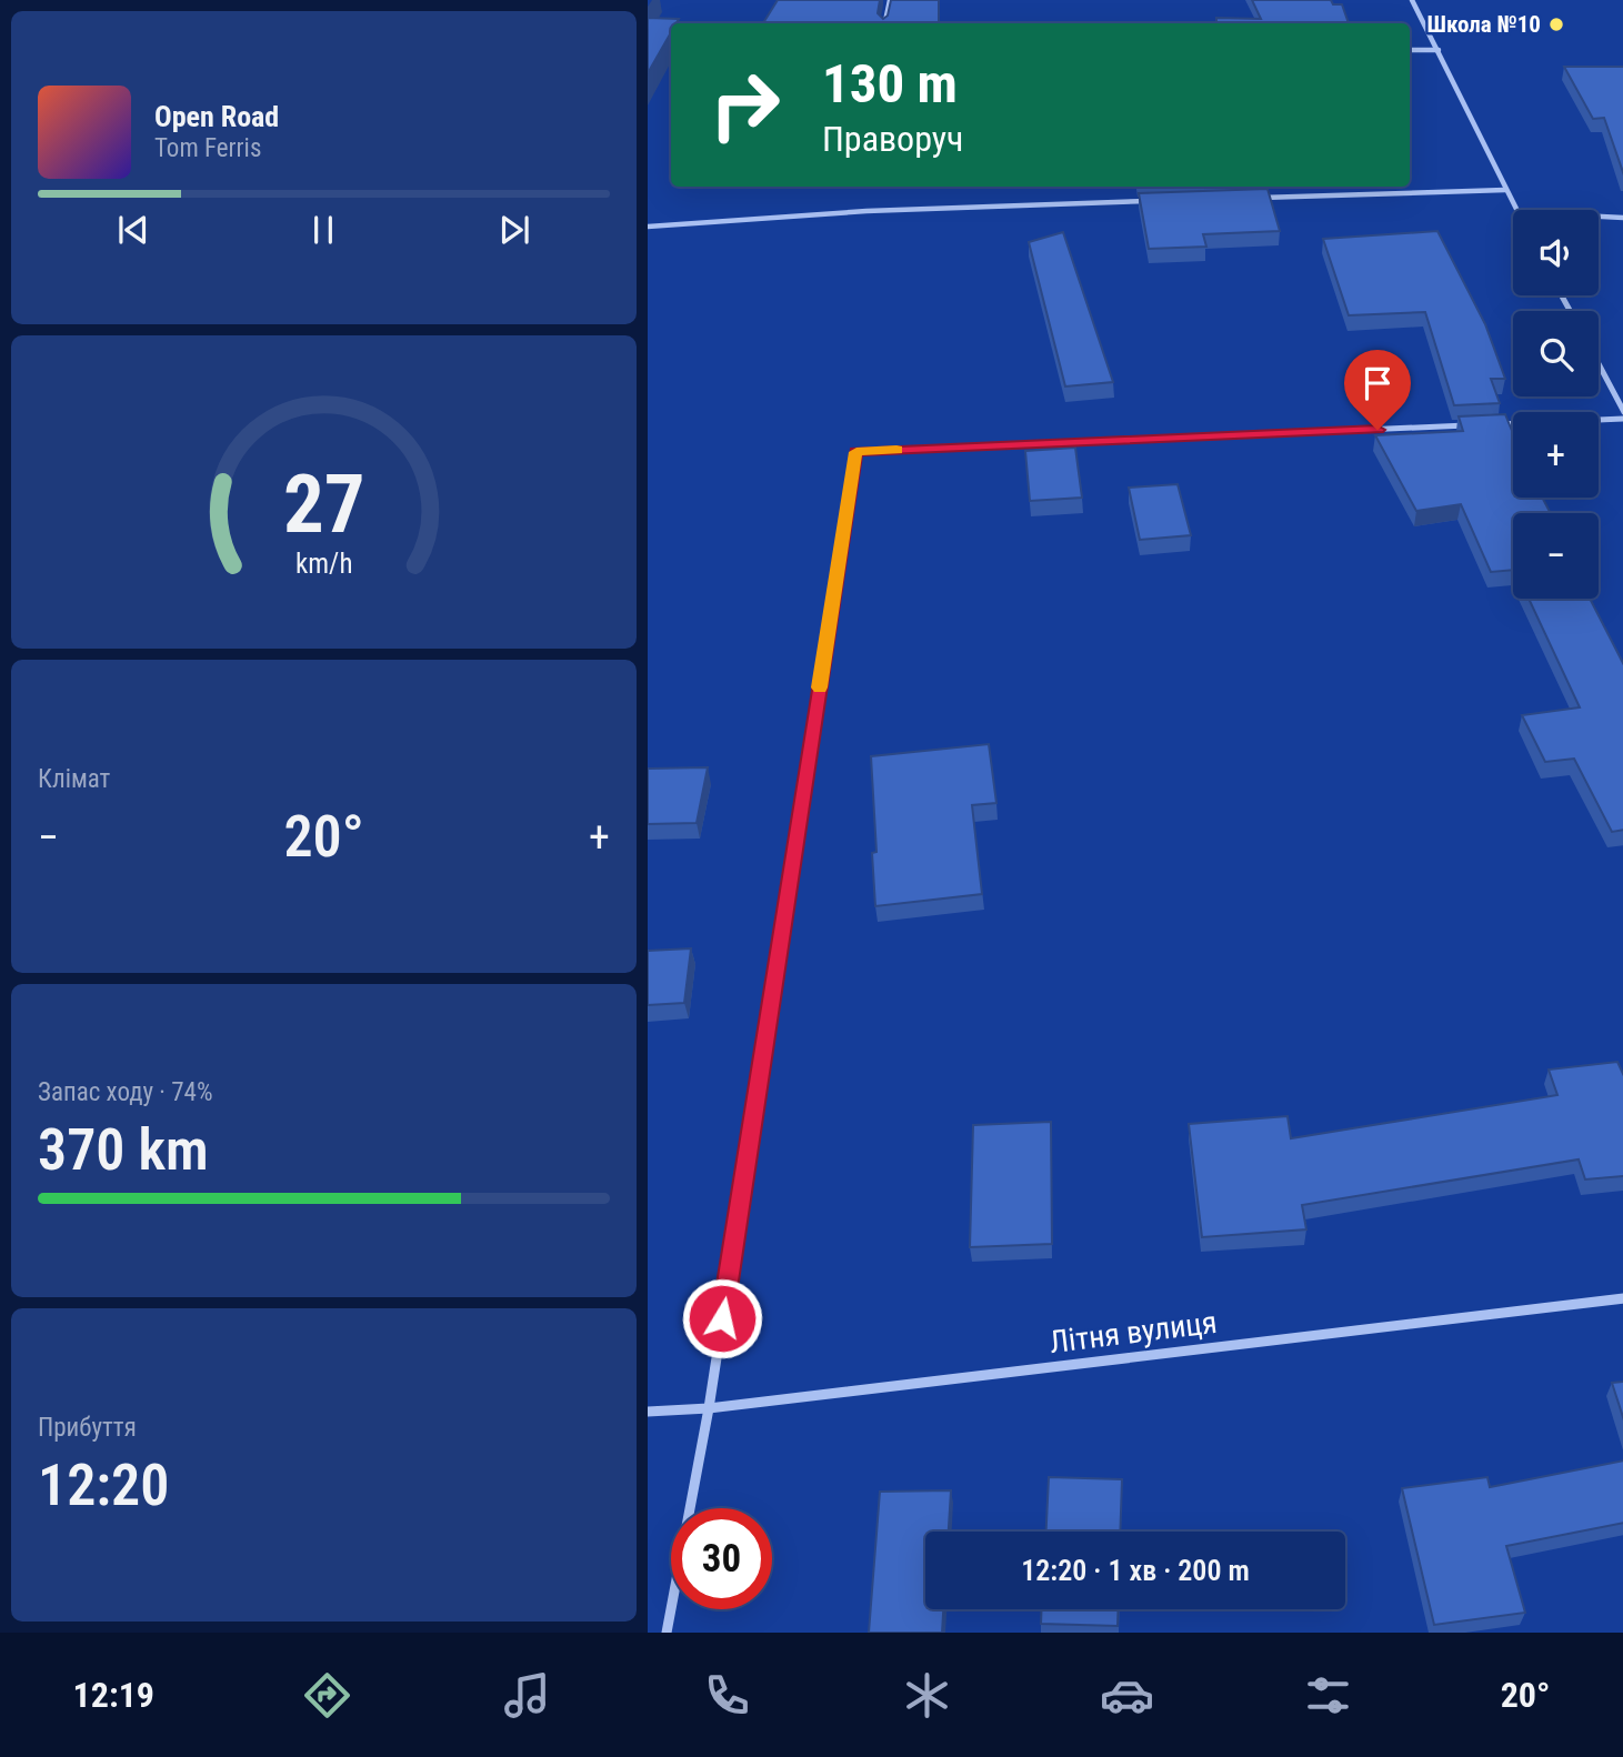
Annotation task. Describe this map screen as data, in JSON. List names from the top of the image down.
{
  "streets": {
    "street": ["Літня вулиця"]
  },
  "places": ["Школа №10"],
  "page": {
    "turn": ["130 m", "Праворуч"],
    "song": ["Open Road", "Tom Ferris"],
    "map_buttons": ["+", "−"],
    "tile": [
      "Клімат",
      ["Запас ходу · 74%", "370 km"],
      ["Прибуття", "12:20"]
    ],
    "heat": ["−", "20°", "+"],
    "limit": "30",
    "trip": "12:20 · 1 хв · 200 m",
    "tabs": ["12:19", "20°"],
    "gauge": ["27", "km/h"]
  }
}
